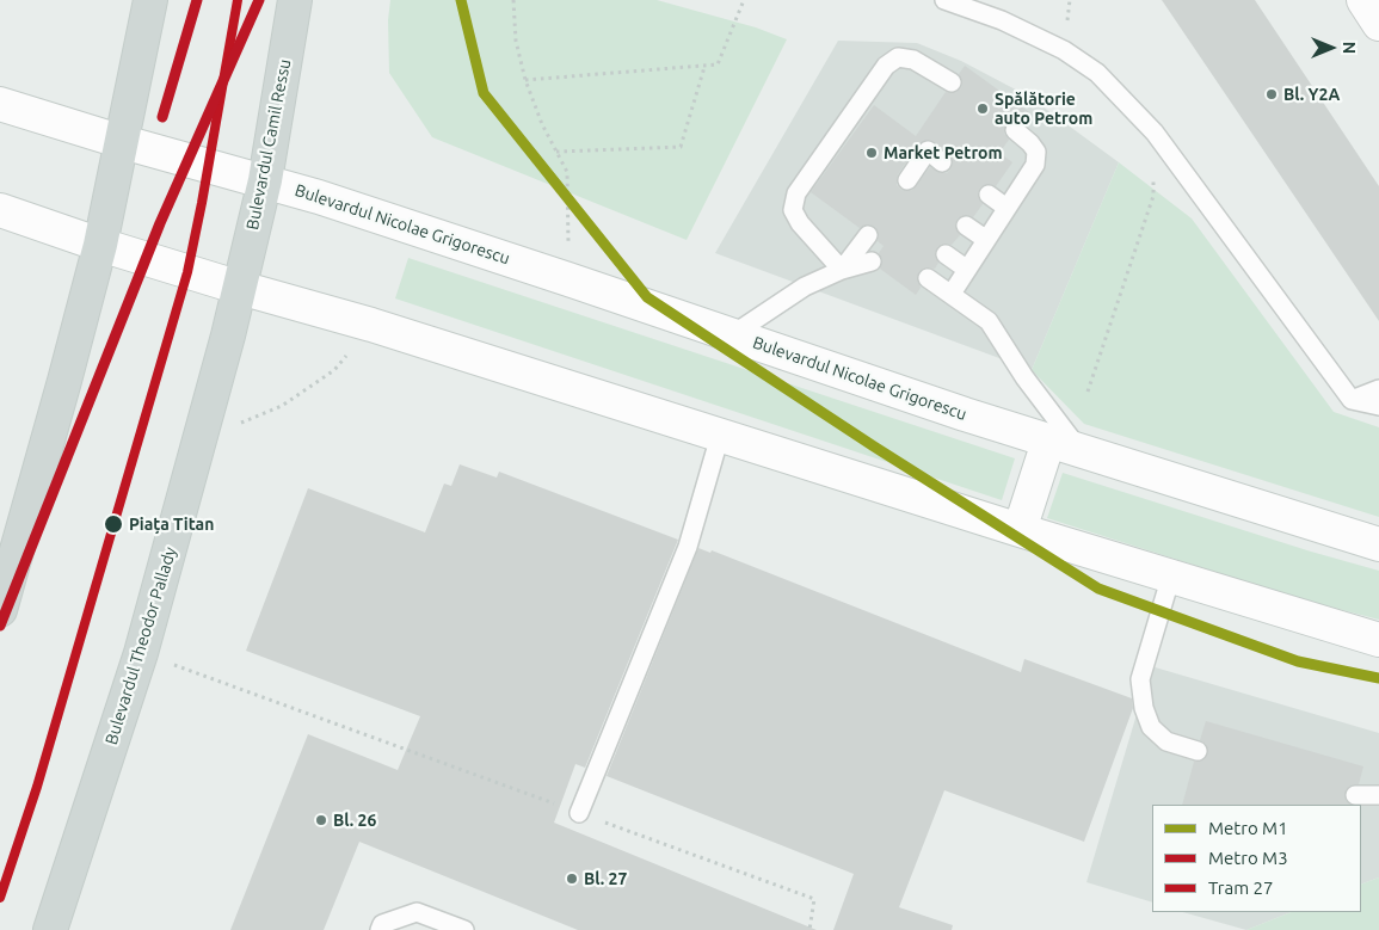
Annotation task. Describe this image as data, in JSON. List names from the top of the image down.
{
  "streets": {
    "main road": ["Bulevardul Camil Ressu", "Bulevardul Nicolae Grigorescu", "Bulevardul Theodor Pallady"]
  },
  "crossings": [
    ["Bulevardul Camil Ressu", "Bulevardul Nicolae Grigorescu"],
    ["Bulevardul Camil Ressu", "Bulevardul Theodor Pallady"]
  ],
  "places": [
    "Bl. Y2A",
    "Spălătorie auto Petrom",
    "Market Petrom",
    "Piața Titan",
    "Bl. 26",
    "Bl. 27"
  ],
  "lines": ["metro line M1", "metro line M3", "tram line 27"],
  "legend": ["Metro M1", "Metro M3", "Tram 27"],
  "north": "right"
}
